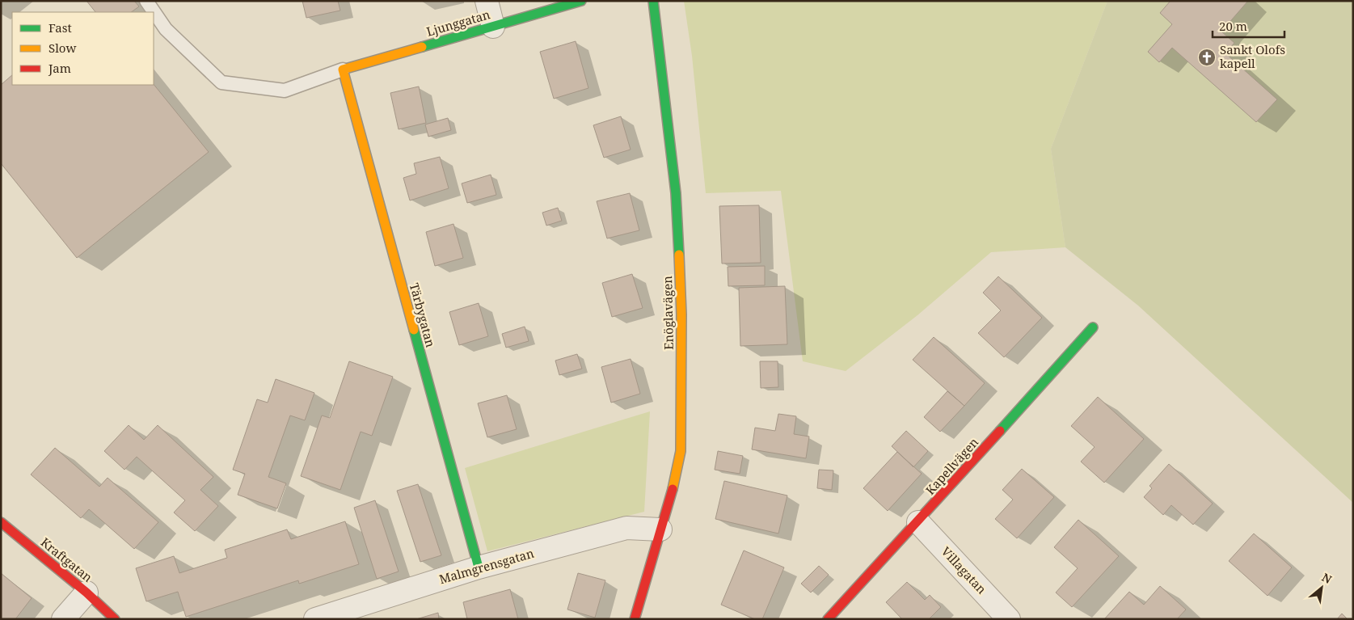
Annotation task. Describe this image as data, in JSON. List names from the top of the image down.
{
  "streets": {
    "street": [
      "Ljunggatan",
      "Enöglavägen",
      "Tärbygatan",
      "Kapellvägen",
      "Kraftgatan",
      "Malmgrensgatan",
      "Villagatan"
    ]
  },
  "crossings": [
    ["Ljunggatan", "Tärbygatan"],
    ["Enöglavägen", "Malmgrensgatan"],
    ["Tärbygatan", "Malmgrensgatan"],
    ["Kapellvägen", "Villagatan"]
  ],
  "places": {
    "church": ["Sankt Olofs kapell"]
  },
  "legend": ["Fast", "Slow", "Jam"],
  "scale_bar": "20 m",
  "north": "top right"
}
